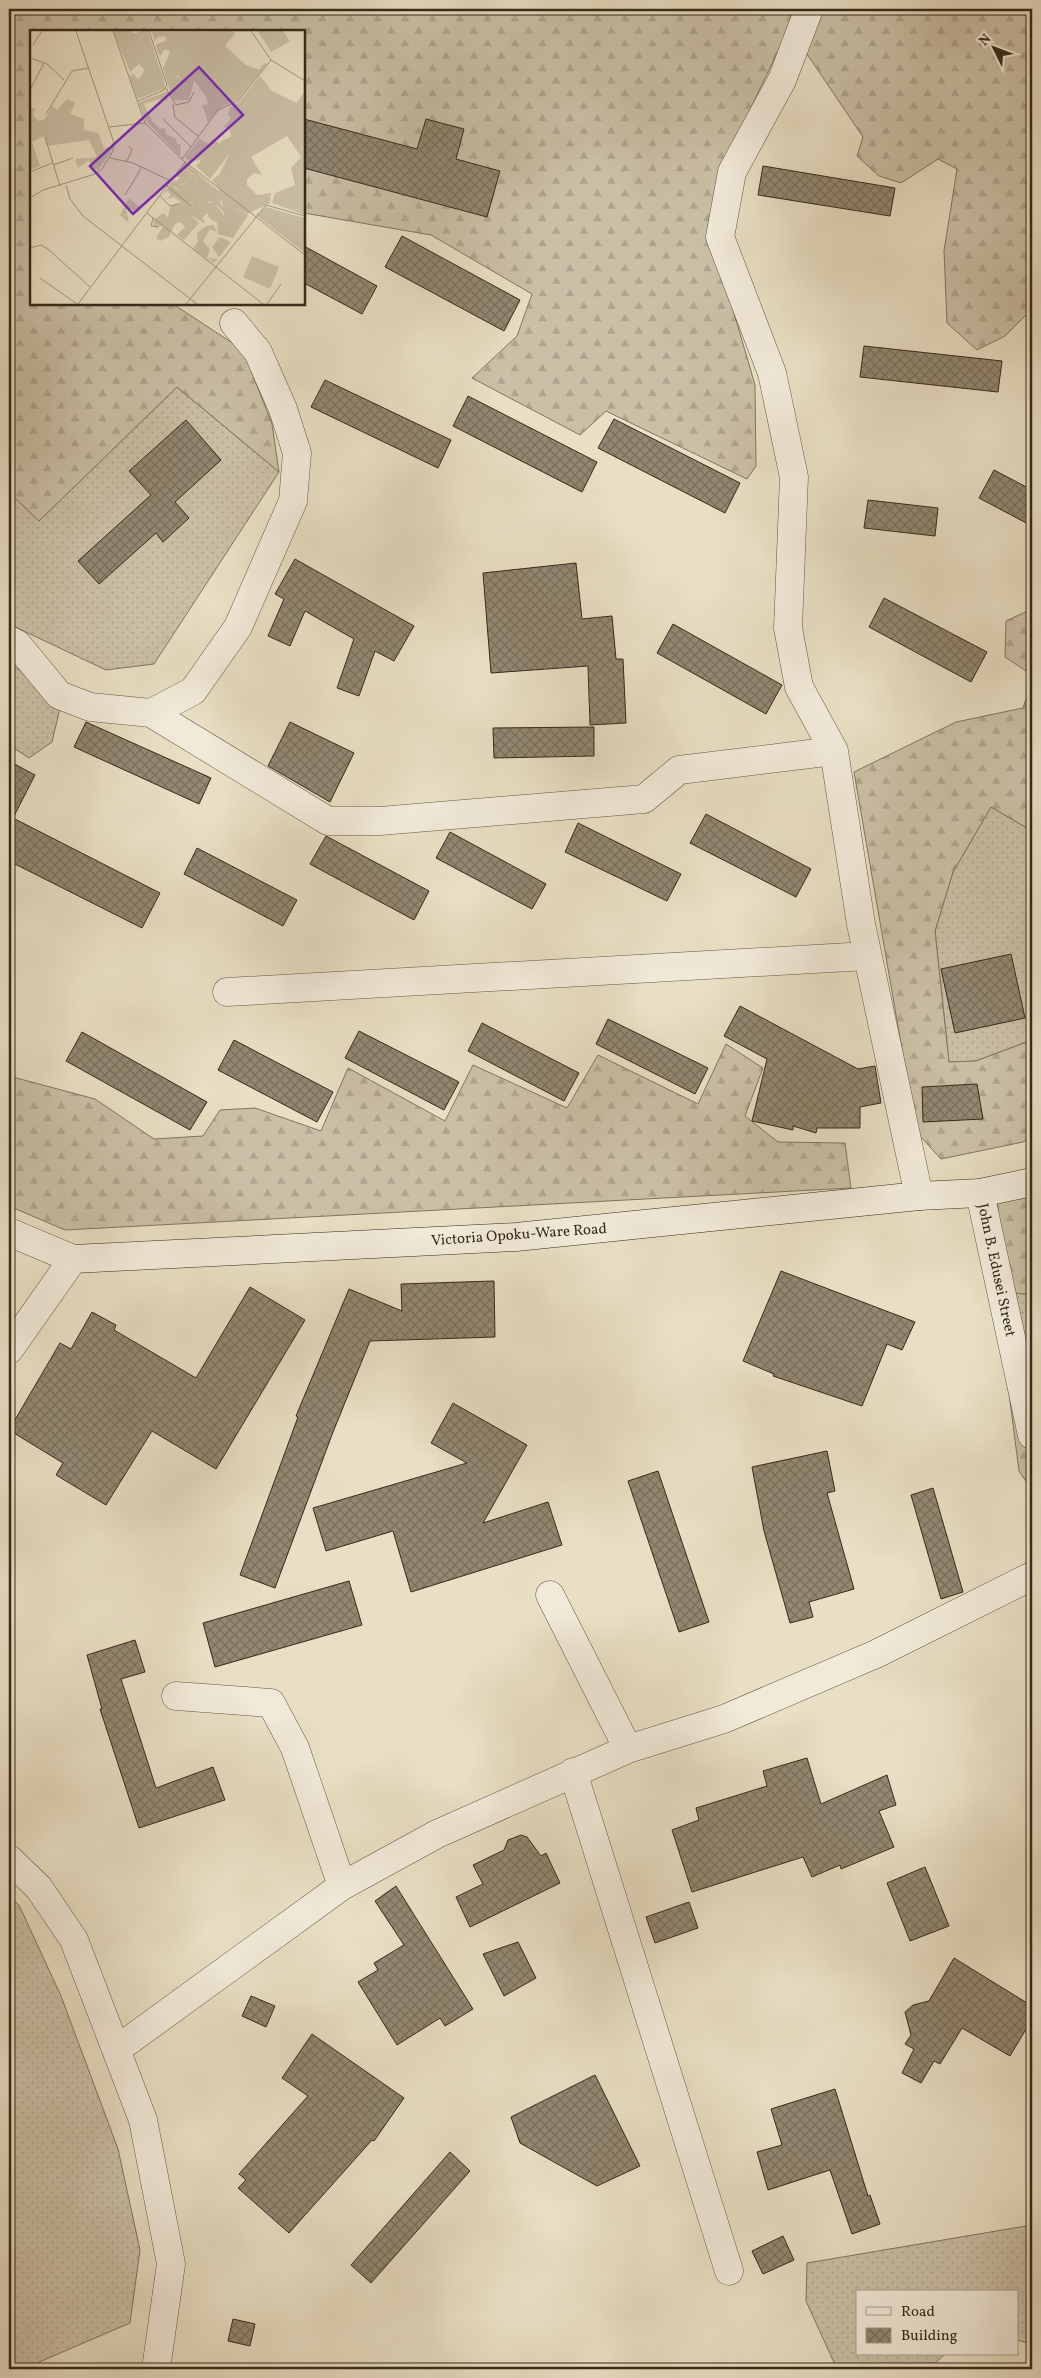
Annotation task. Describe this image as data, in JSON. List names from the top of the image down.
{
  "streets": {
    "street": ["Victoria Opoku-Ware Road", "John B. Edusei Street"]
  },
  "crossings": [
    ["Victoria Opoku-Ware Road", "John B. Edusei Street"]
  ],
  "legend": ["Road", "Building"],
  "north": "top left"
}
